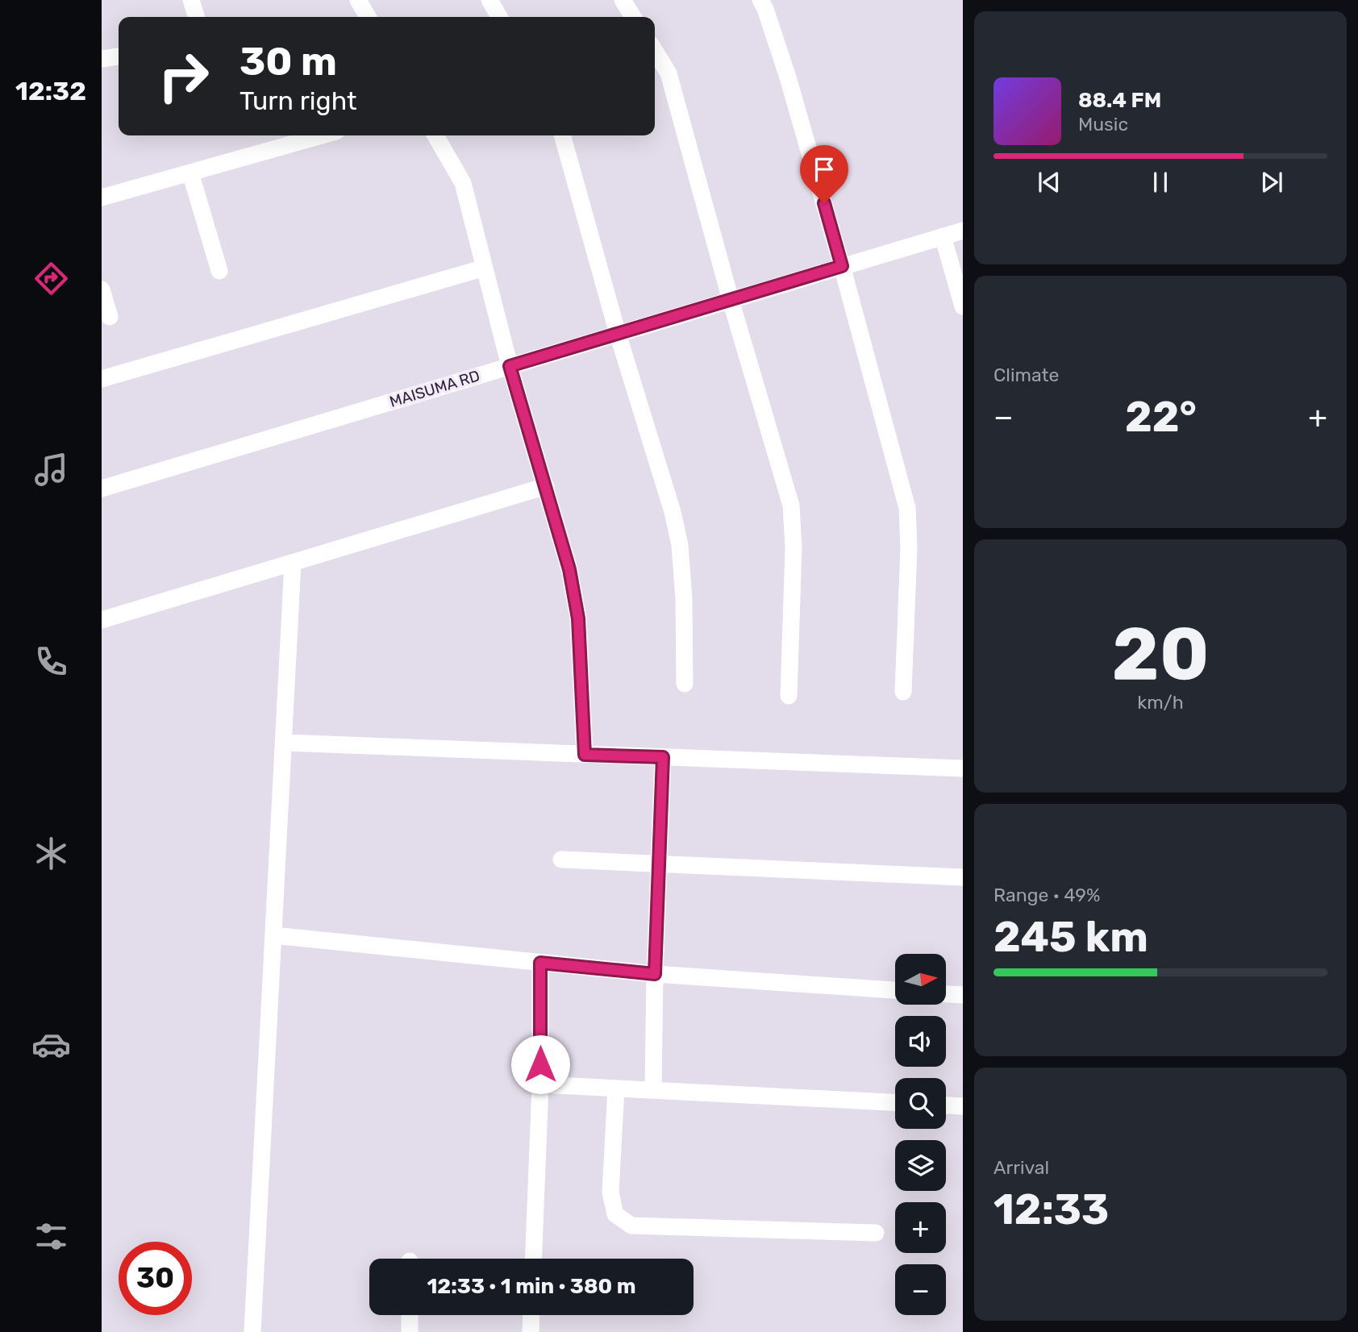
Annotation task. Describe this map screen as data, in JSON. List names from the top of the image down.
{
  "streets": {
    "street": ["MAISUMA RD"]
  },
  "north": "right",
  "page": {
    "tabs": "12:32",
    "turn": ["30 m", "Turn right"],
    "song": ["88.4 FM", "Music"],
    "tile": [
      "Climate",
      ["20", "km/h"],
      ["Range · 49%", "245 km"],
      ["Arrival", "12:33"]
    ],
    "heat": ["−", "22°", "+"],
    "map_buttons": ["+", "−"],
    "limit": "30",
    "trip": "12:33 · 1 min · 380 m"
  }
}
